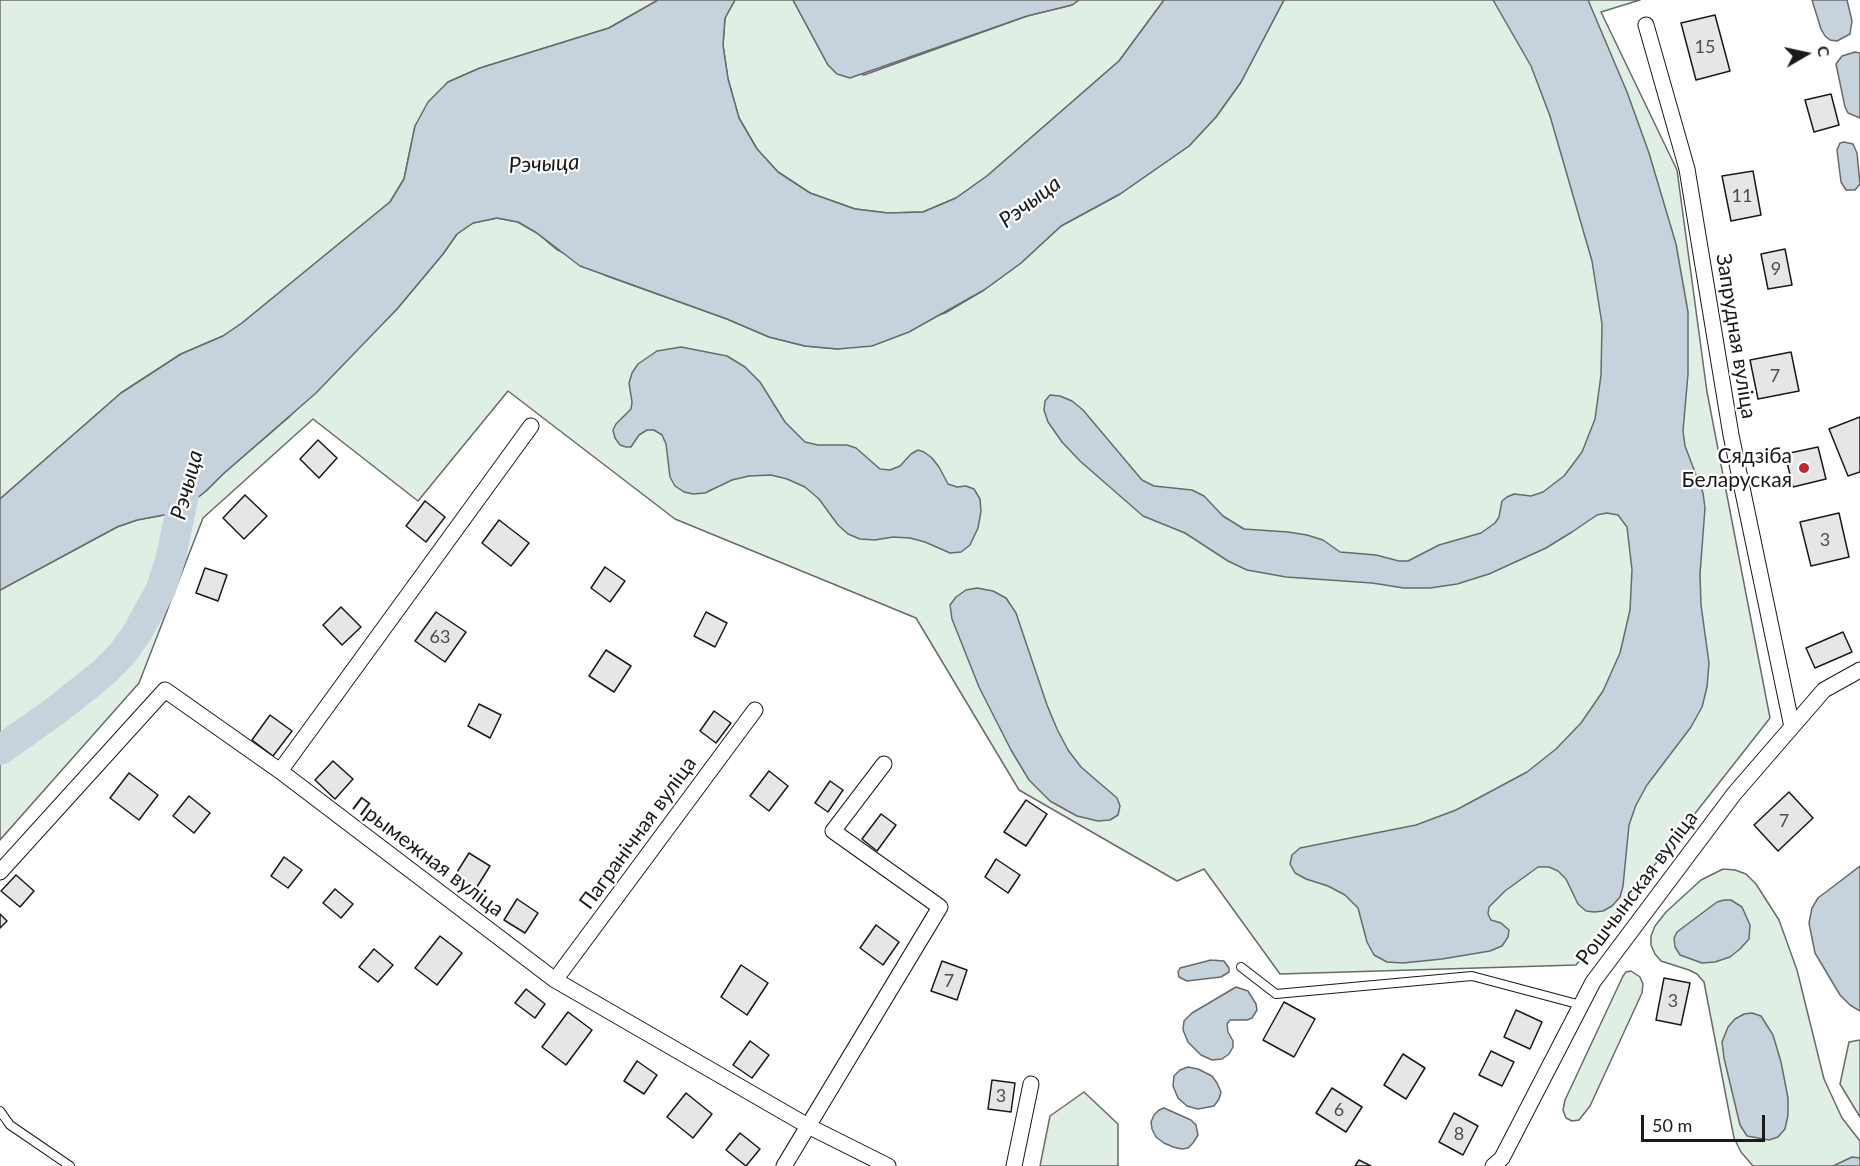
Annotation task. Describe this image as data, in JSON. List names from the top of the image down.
{
  "streets": {
    "street": [
      "Запрудная вуліца",
      "Пагранічная вуліца",
      "Прымежная вуліца",
      "Рошчынская вуліца"
    ]
  },
  "crossings": [
    ["Запрудная вуліца", "Рошчынская вуліца"],
    ["Пагранічная вуліца", "Прымежная вуліца"]
  ],
  "water": ["Рэчыца"],
  "places": ["Сядзіба Беларуская"],
  "house_numbers": [
    "15",
    "11",
    "9",
    "7",
    "3",
    "63",
    "7",
    "7",
    "3",
    "3",
    "6",
    "8"
  ],
  "scale_bar": "50 m",
  "north": "right"
}
